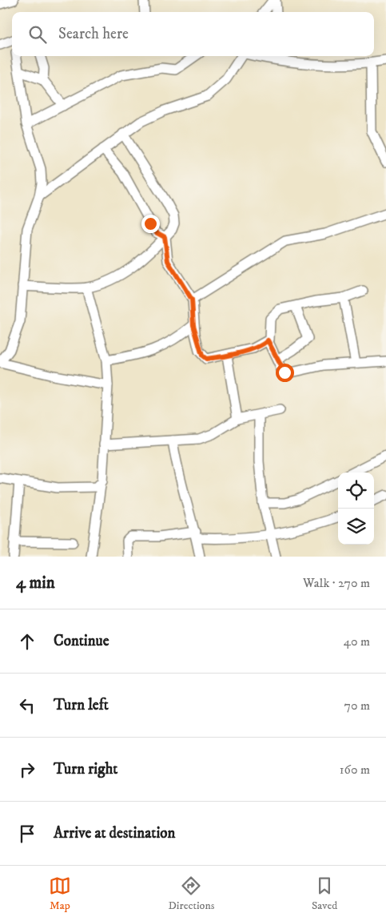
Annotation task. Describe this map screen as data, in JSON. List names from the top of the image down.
{
  "page": {
    "search": "Search here",
    "heading": ["4 min", "Walk · 270 m"],
    "list": [
      ["Continue", "40 m"],
      ["Turn left", "70 m"],
      ["Turn right", "160 m"],
      "Arrive at destination"
    ],
    "nav": ["Map", "Directions", "Saved"]
  }
}
